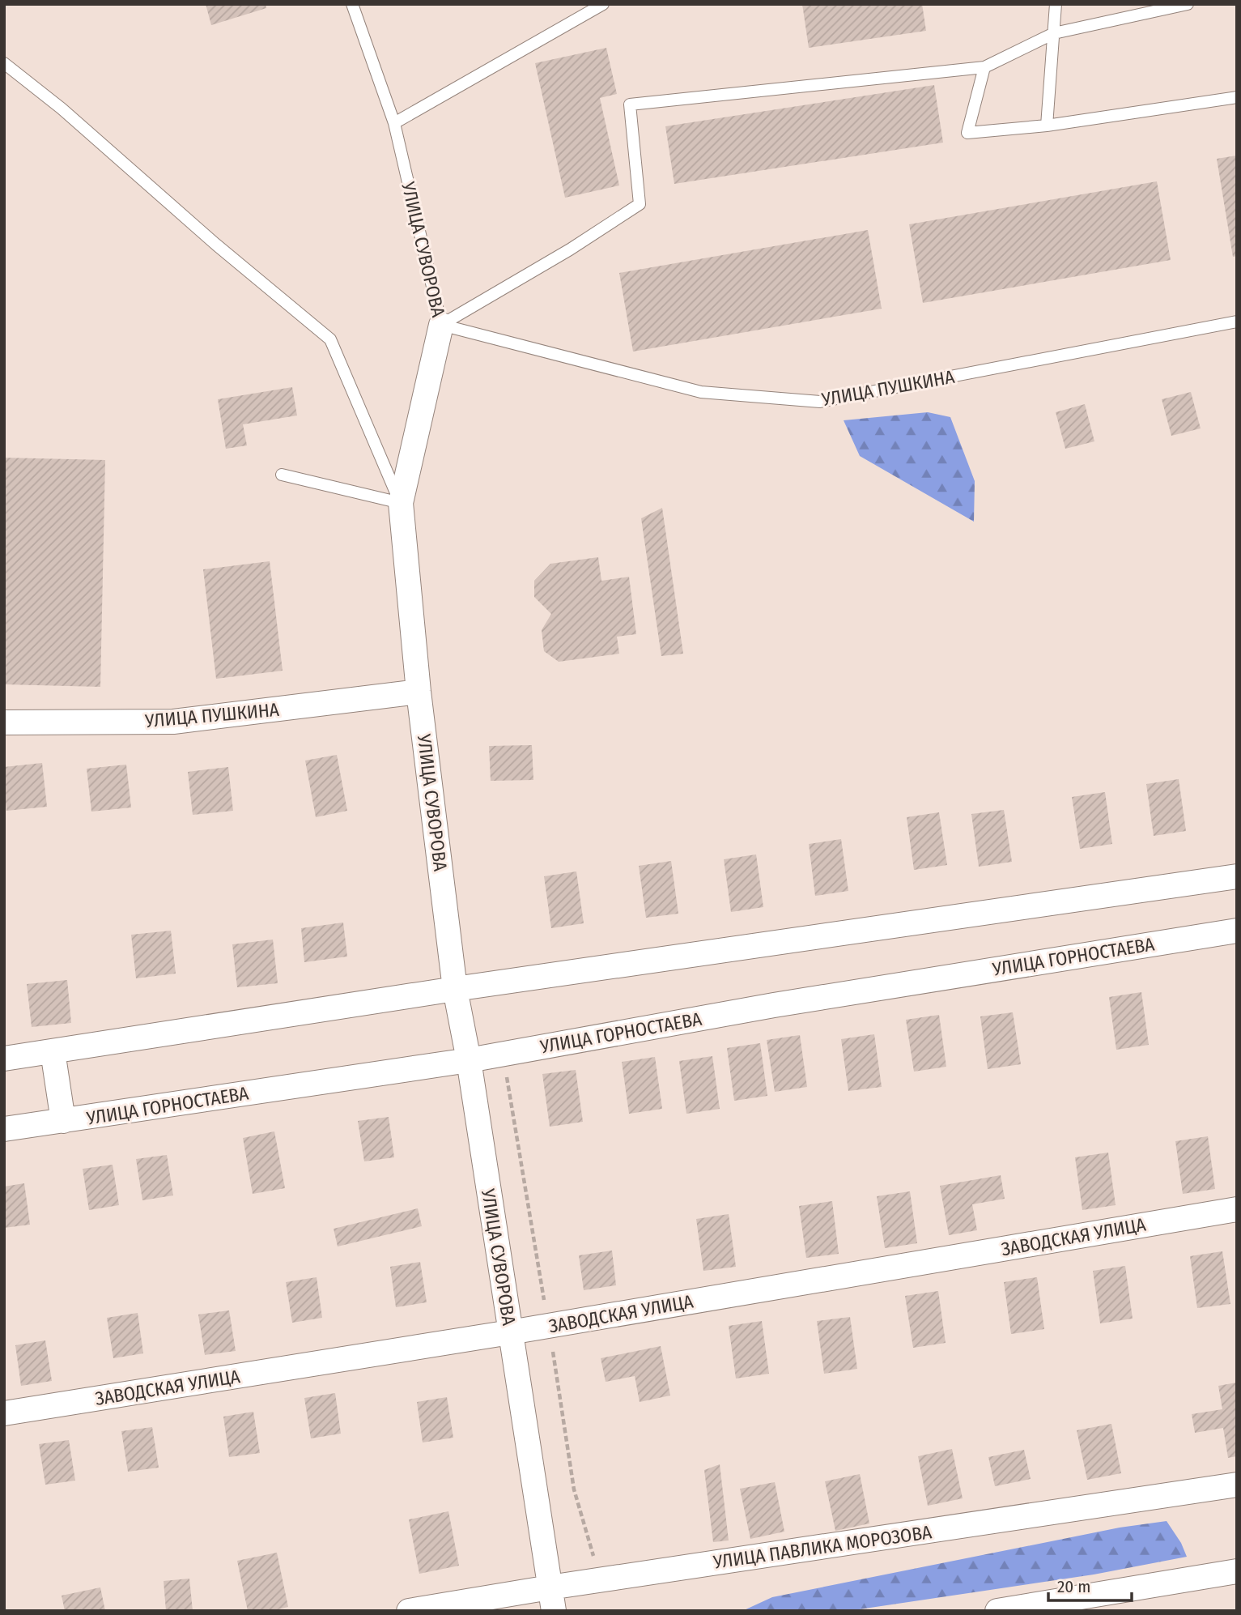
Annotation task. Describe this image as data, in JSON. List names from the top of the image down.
{
  "streets": {
    "street": [
      "УЛИЦА СУВОРОВА",
      "УЛИЦА ПУШКИНА",
      "УЛИЦА ГОРНОСТАЕВА",
      "ЗАВОДСКАЯ УЛИЦА",
      "УЛИЦА ПАВЛИКА МОРОЗОВА"
    ]
  },
  "crossings": [
    ["УЛИЦА СУВОРОВА", "УЛИЦА ПУШКИНА"],
    ["УЛИЦА СУВОРОВА", "УЛИЦА ГОРНОСТАЕВА"],
    ["УЛИЦА СУВОРОВА", "ЗАВОДСКАЯ УЛИЦА"],
    ["УЛИЦА СУВОРОВА", "УЛИЦА ПАВЛИКА МОРОЗОВА"]
  ],
  "scale_bar": "20 m"
}
